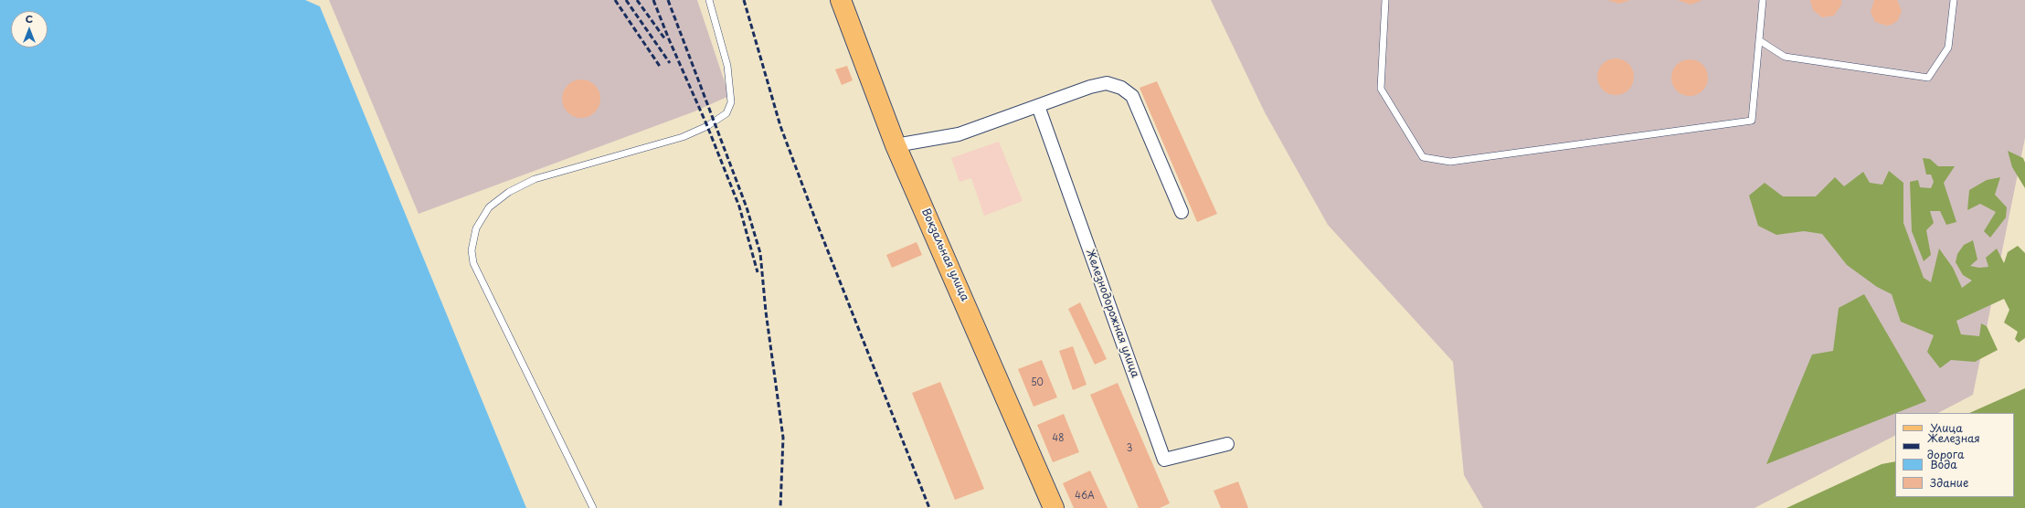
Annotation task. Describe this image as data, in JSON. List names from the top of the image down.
{
  "streets": {
    "main road": ["Вокзальная улица"],
    "street": ["Железнодорожная улица"]
  },
  "house_numbers": [
    "50",
    "48",
    "3",
    "46А"
  ],
  "legend": [
    "Улица",
    "Железная дорога",
    "Вода",
    "Здание"
  ],
  "north": "top"
}
